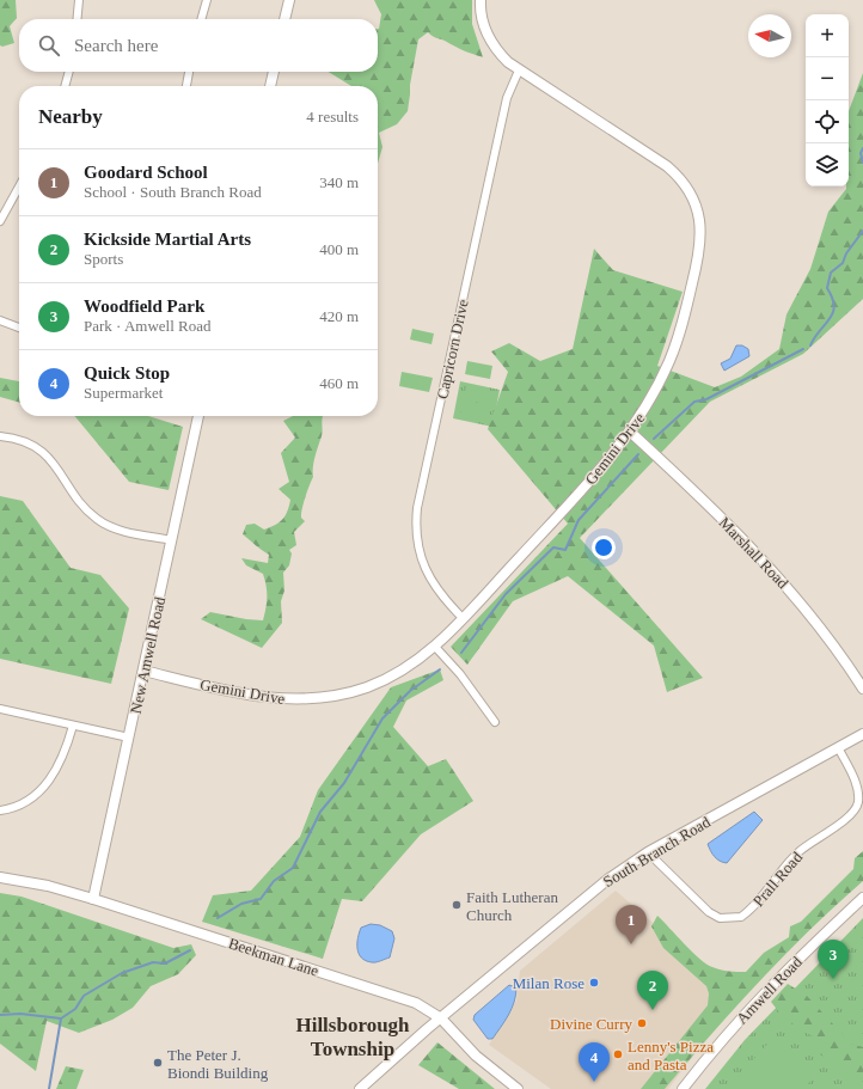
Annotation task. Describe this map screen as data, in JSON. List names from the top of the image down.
{
  "streets": {
    "street": [
      "Capricorn Drive",
      "Gemini Drive",
      "Marshall Road",
      "New Amwell Road",
      "South Branch Road",
      "Prall Road",
      "Beekman Lane",
      "Amwell Road"
    ]
  },
  "crossings": [
    ["Capricorn Drive", "Gemini Drive"],
    ["Gemini Drive", "Marshall Road"],
    ["Gemini Drive", "New Amwell Road"],
    ["New Amwell Road", "Beekman Lane"],
    ["South Branch Road", "Prall Road"],
    ["South Branch Road", "Beekman Lane"]
  ],
  "districts": ["Hillsborough Township"],
  "places": [
    "Faith Lutheran Church",
    "Milan Rose",
    "Divine Curry",
    "Lenny's Pizza and Pasta",
    "The Peter J. Biondi Building"
  ],
  "north": "left",
  "page": {
    "map_buttons": ["+", "−"],
    "search": "Search here",
    "heading": ["Nearby", "4 results"],
    "list": [
      {
        "mark": "1",
        "name": "Goodard School",
        "note": "School · South Branch Road",
        "value": "340 m"
      },
      {
        "mark": "2",
        "name": "Kickside Martial Arts",
        "note": "Sports",
        "value": "400 m"
      },
      {
        "mark": "3",
        "name": "Woodfield Park",
        "note": "Park · Amwell Road",
        "value": "420 m"
      },
      {
        "mark": "4",
        "name": "Quick Stop",
        "note": "Supermarket",
        "value": "460 m"
      }
    ],
    "pins": [
      "1",
      "3",
      "2",
      "4"
    ]
  }
}
